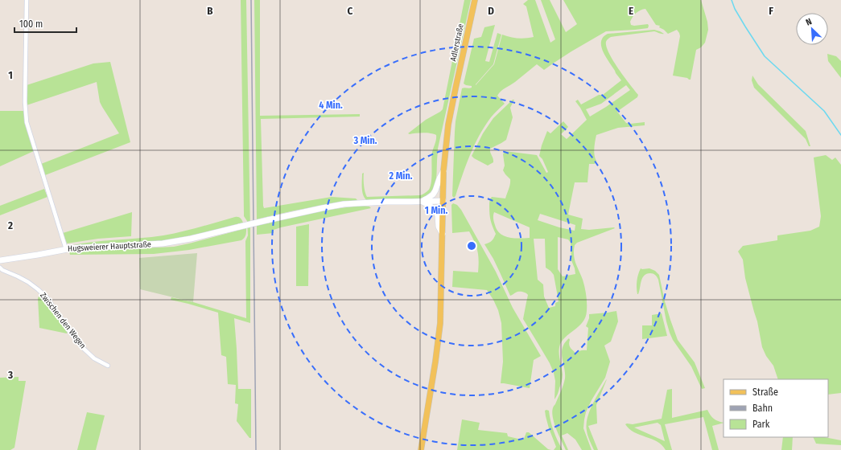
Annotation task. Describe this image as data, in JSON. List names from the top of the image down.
{
  "streets": {
    "main road": ["Adlerstraße"],
    "street": ["Hugsweierer Hauptstraße", "Zwischen den Wegen"]
  },
  "crossings": [
    ["Adlerstraße", "Hugsweierer Hauptstraße"]
  ],
  "legend": ["Straße", "Bahn", "Park"],
  "scale_bar": "100 m",
  "north": "top left",
  "grid": {
    "columns": [
      "B",
      "C",
      "D",
      "E",
      "F"
    ],
    "rows": ["1", "2", "3"]
  },
  "rings": [
    "4 Min.",
    "3 Min.",
    "2 Min.",
    "1 Min."
  ]
}
